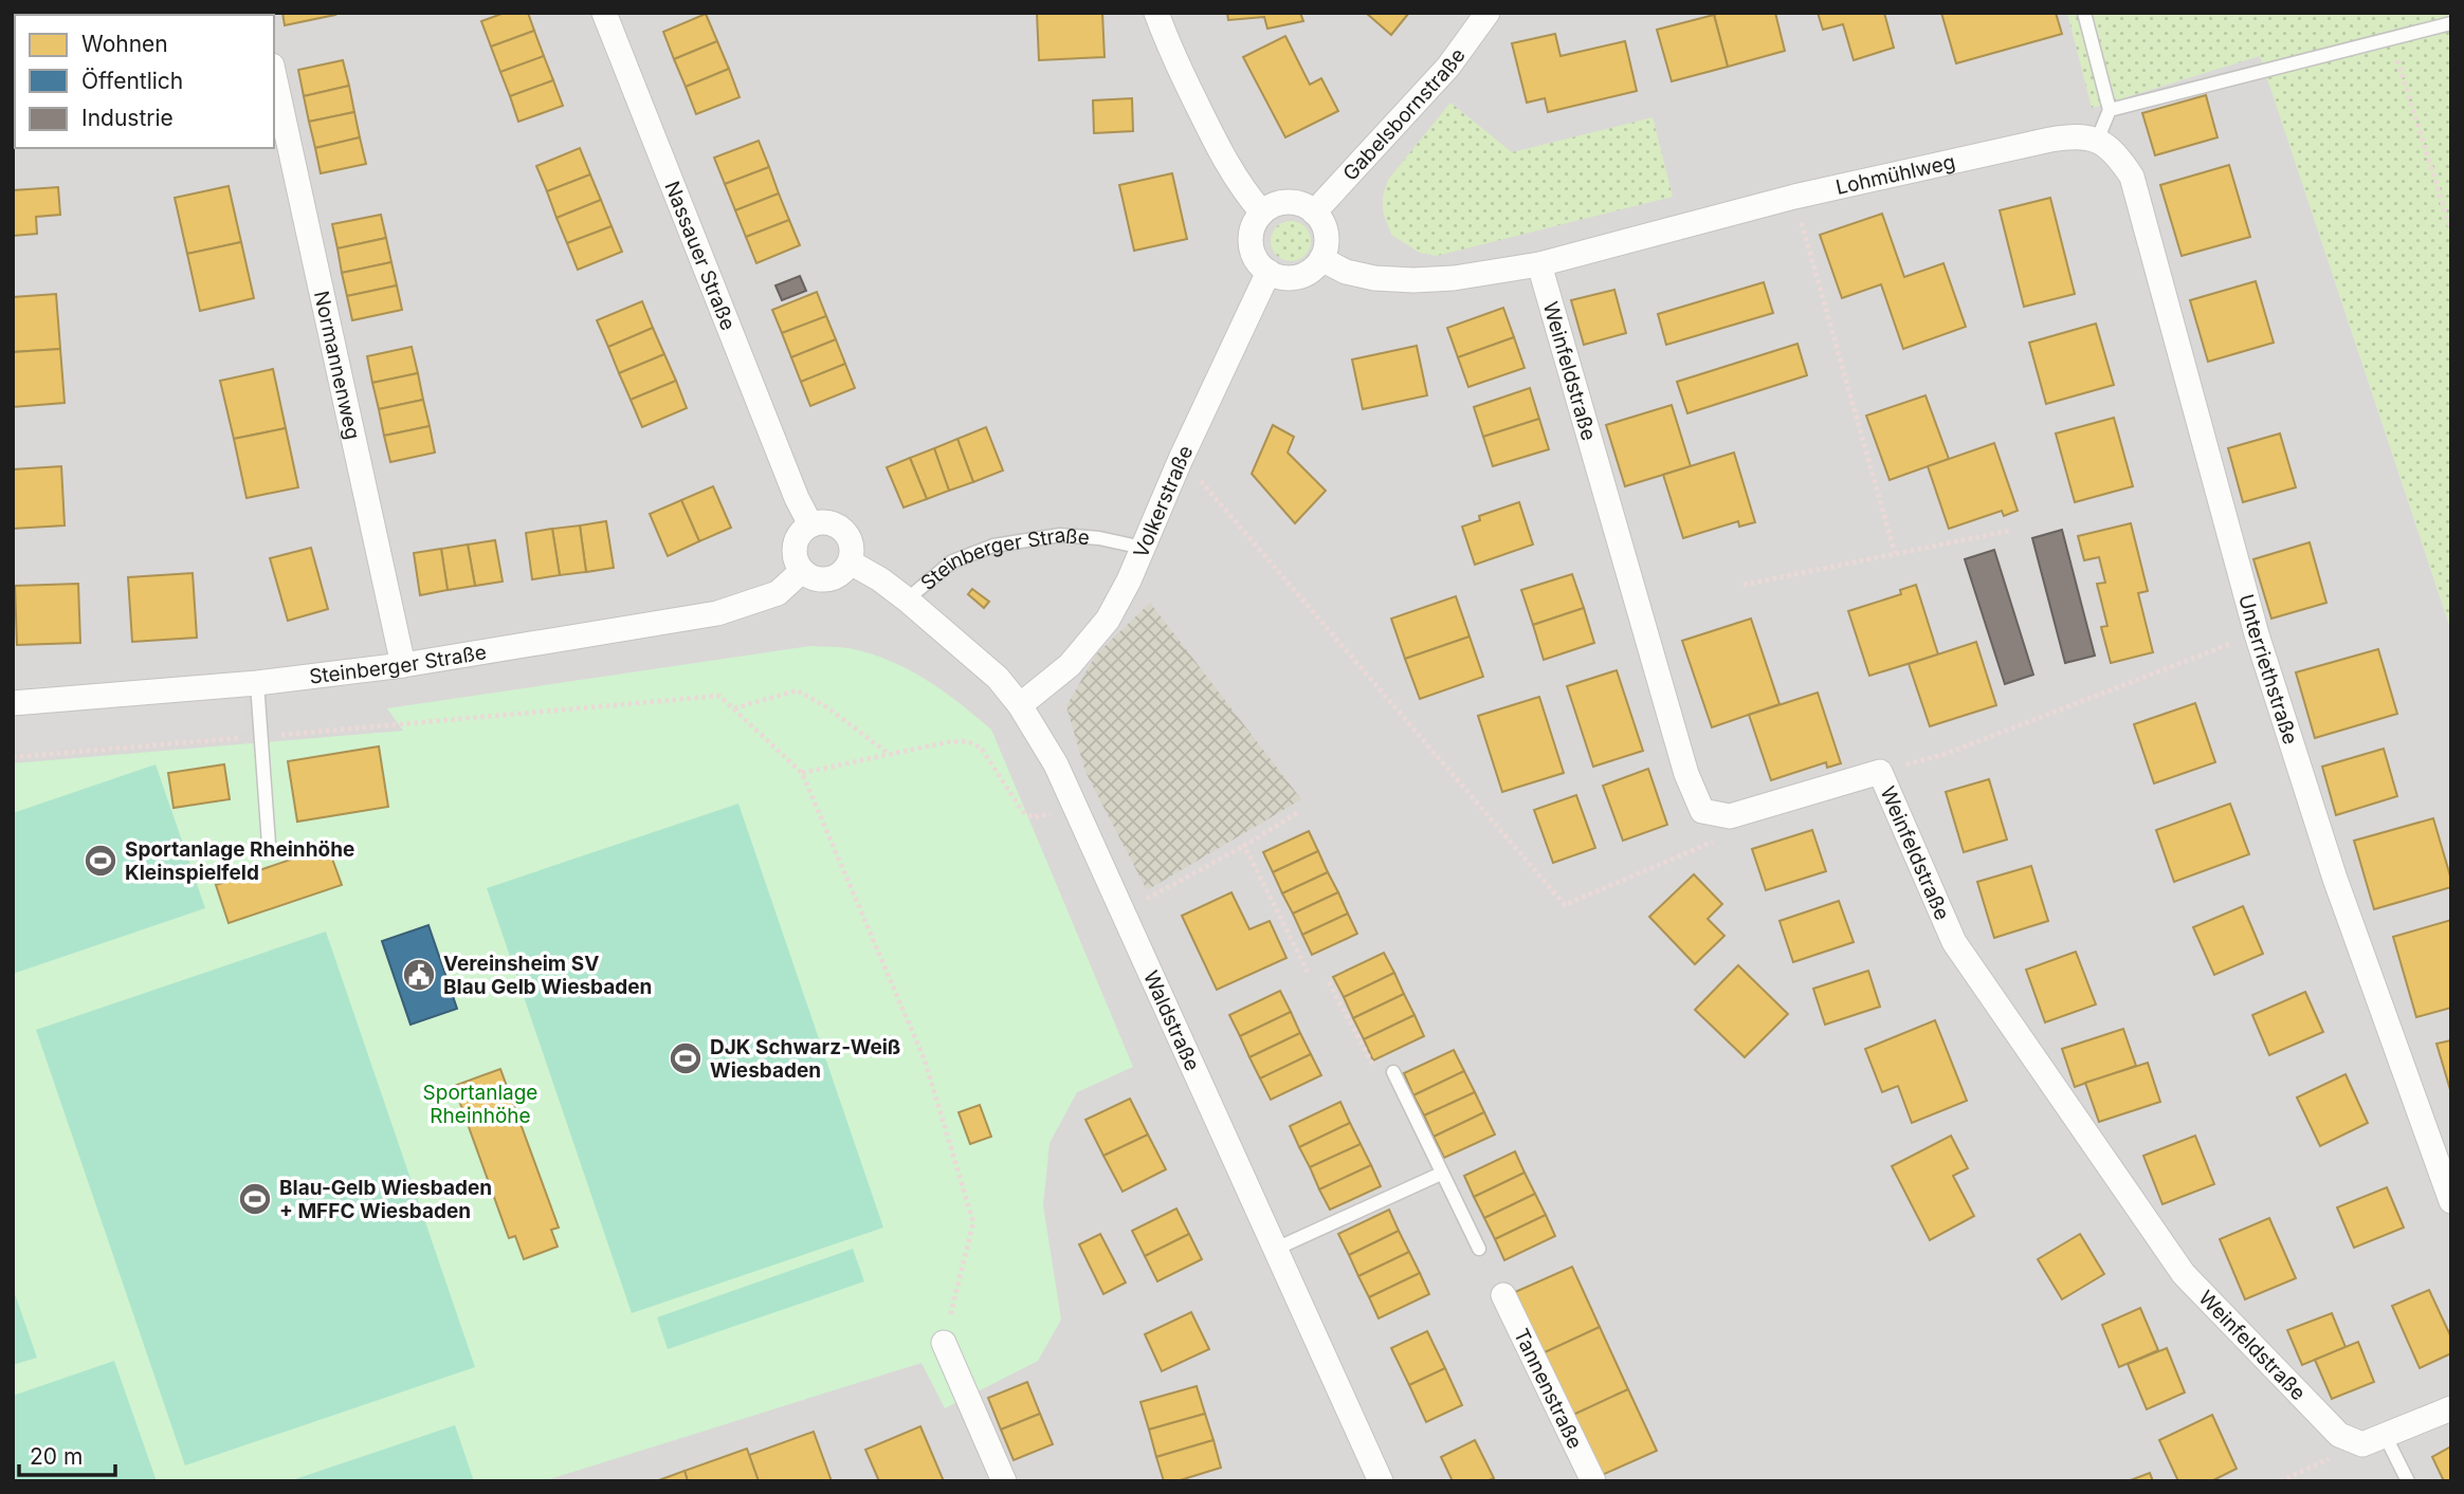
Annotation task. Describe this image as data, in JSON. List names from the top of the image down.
{
  "streets": {
    "street": [
      "Gabelsbornstraße",
      "Lohmühlweg",
      "Nassauer Straße",
      "Normannenweg",
      "Weinfeldstraße",
      "Volkerstraße",
      "Steinberger Straße",
      "Unterriethstraße",
      "Waldstraße",
      "Tannenstraße"
    ]
  },
  "crossings": [
    ["Gabelsbornstraße", "Lohmühlweg"],
    ["Gabelsbornstraße", "Volkerstraße"],
    ["Lohmühlweg", "Weinfeldstraße"],
    ["Lohmühlweg", "Volkerstraße"],
    ["Lohmühlweg", "Unterriethstraße"],
    ["Nassauer Straße", "Steinberger Straße"],
    ["Normannenweg", "Steinberger Straße"],
    ["Volkerstraße", "Steinberger Straße"],
    ["Volkerstraße", "Waldstraße"],
    ["Steinberger Straße", "Waldstraße"]
  ],
  "parks": ["Sportanlage Rheinhöhe"],
  "places": {
    "sports": ["Sportanlage Rheinhöhe Kleinspielfeld", "DJK Schwarz-Weiß Wiesbaden", "Blau-Gelb Wiesbaden + MFFC Wiesbaden"],
    "public building": ["Vereinsheim SV Blau Gelb Wiesbaden"]
  },
  "legend": ["Wohnen", "Öffentlich", "Industrie"],
  "scale_bar": "20 m"
}
